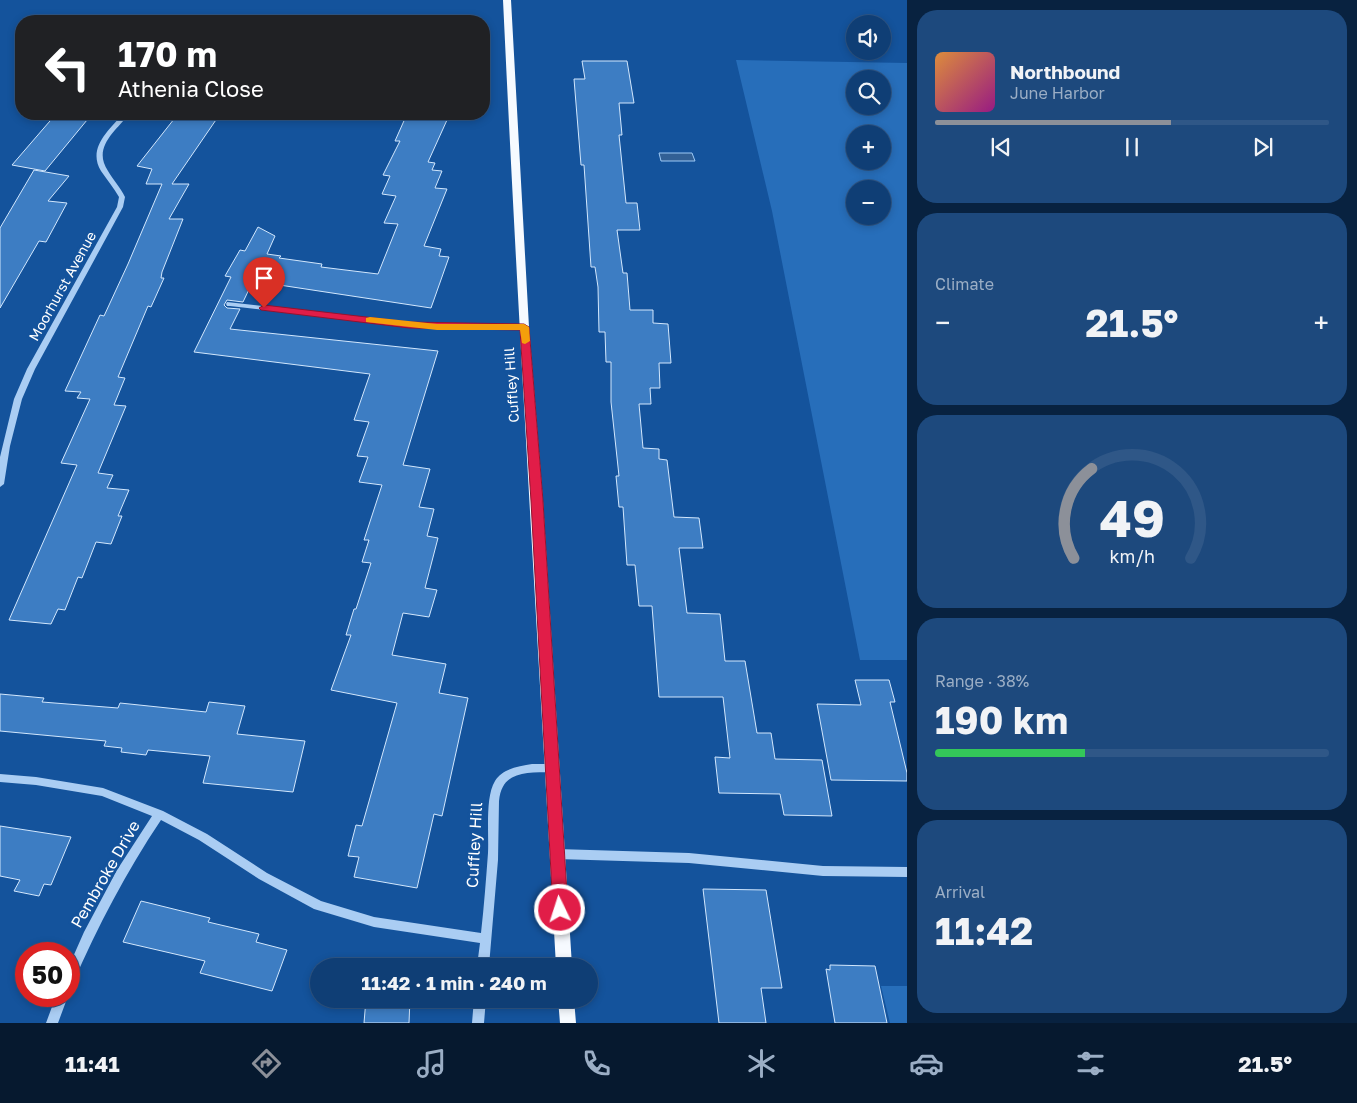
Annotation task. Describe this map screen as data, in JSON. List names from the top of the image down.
{
  "streets": {
    "main road": ["Cuffley Hill"],
    "street": ["Moorhurst Avenue", "Pembroke Drive"]
  },
  "page": {
    "map_buttons": ["+", "−"],
    "turn": ["170 m", "Athenia Close"],
    "song": ["Northbound", "June Harbor"],
    "tile": [
      "Climate",
      ["Range · 38%", "190 km"],
      ["Arrival", "11:42"]
    ],
    "heat": ["−", "21.5°", "+"],
    "limit": "50",
    "trip": "11:42 · 1 min · 240 m",
    "tabs": ["11:41", "21.5°"],
    "gauge": ["49", "km/h"]
  }
}
